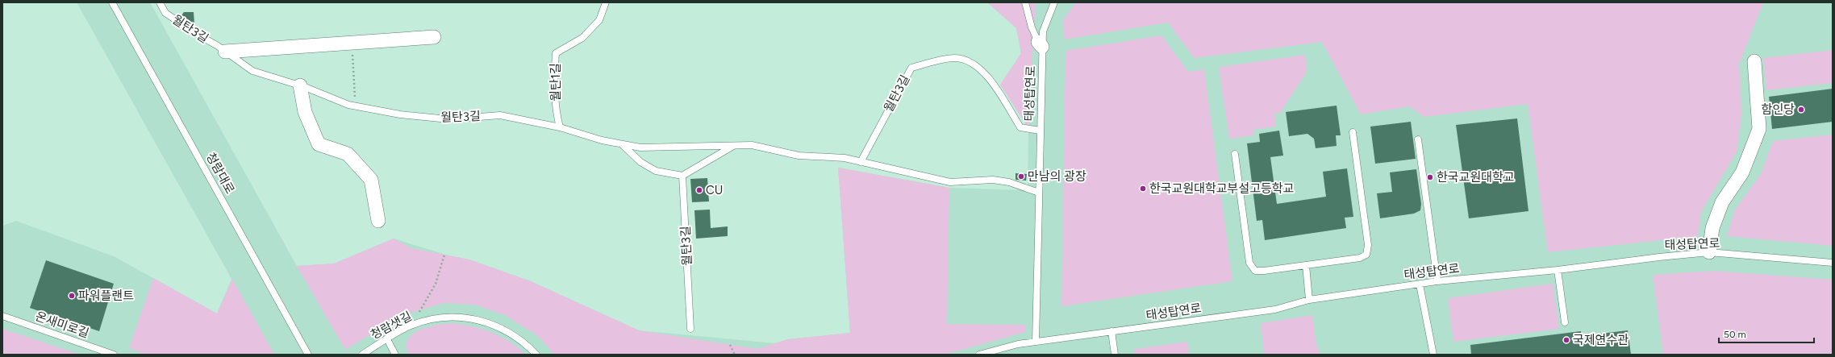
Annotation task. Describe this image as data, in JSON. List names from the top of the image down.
{
  "streets": {
    "lane": [
      "월탄3길",
      "월탄1길",
      "태성탑연로",
      "청람대로",
      "온새미로길",
      "청람샛길"
    ]
  },
  "crossings": [
    ["월탄3길", "월탄1길"],
    ["월탄3길", "태성탑연로"]
  ],
  "places": [
    "함인당",
    "만남의 광장",
    "한국교원대학교",
    "한국교원대학교부설고등학교",
    "CU",
    "파워플랜트",
    "국제연수관"
  ],
  "scale_bar": "50 m"
}
